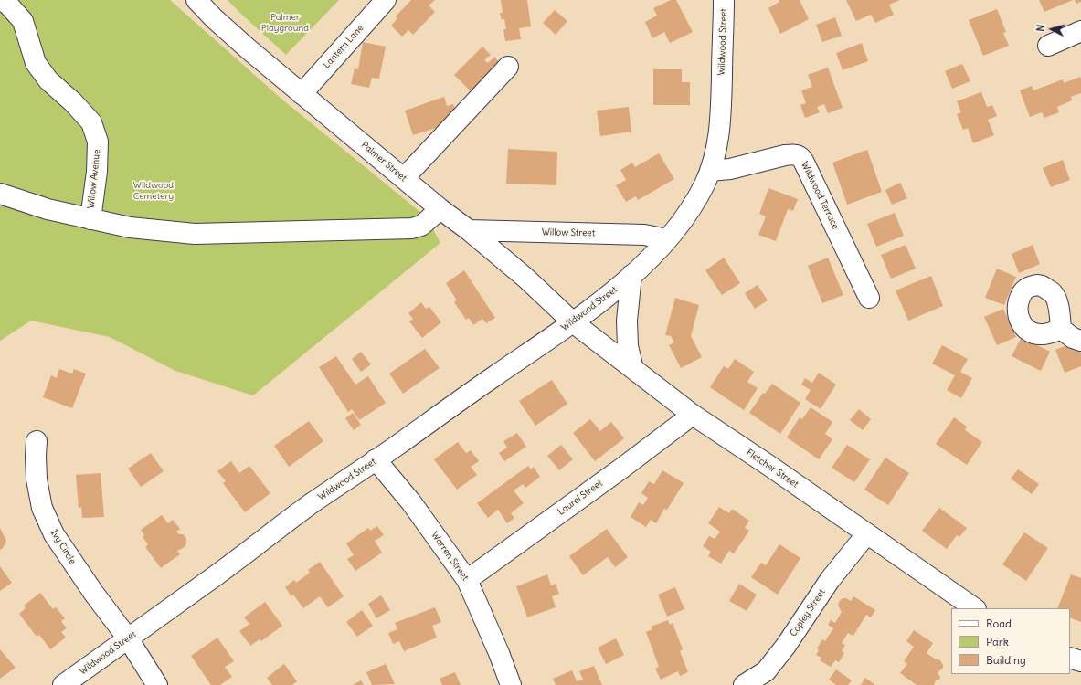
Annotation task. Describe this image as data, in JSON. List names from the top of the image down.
{
  "streets": {
    "street": [
      "Wildwood Street",
      "Lantern Lane",
      "Palmer Street",
      "Willow Avenue",
      "Wildwood Terrace",
      "Willow Street",
      "Fletcher Street",
      "Laurel Street",
      "Ivy Circle",
      "Warren Street",
      "Copley Street"
    ]
  },
  "crossings": [
    ["Wildwood Street", "Palmer Street"],
    ["Wildwood Street", "Wildwood Terrace"],
    ["Wildwood Street", "Willow Street"],
    ["Wildwood Street", "Fletcher Street"],
    ["Wildwood Street", "Ivy Circle"],
    ["Wildwood Street", "Warren Street"],
    ["Lantern Lane", "Palmer Street"],
    ["Palmer Street", "Willow Street"],
    ["Palmer Street", "Fletcher Street"],
    ["Fletcher Street", "Laurel Street"],
    ["Fletcher Street", "Copley Street"],
    ["Laurel Street", "Warren Street"]
  ],
  "parks": ["Palmer Playground", "Wildwood Cemetery"],
  "legend": ["Road", "Park", "Building"],
  "north": "left"
}
